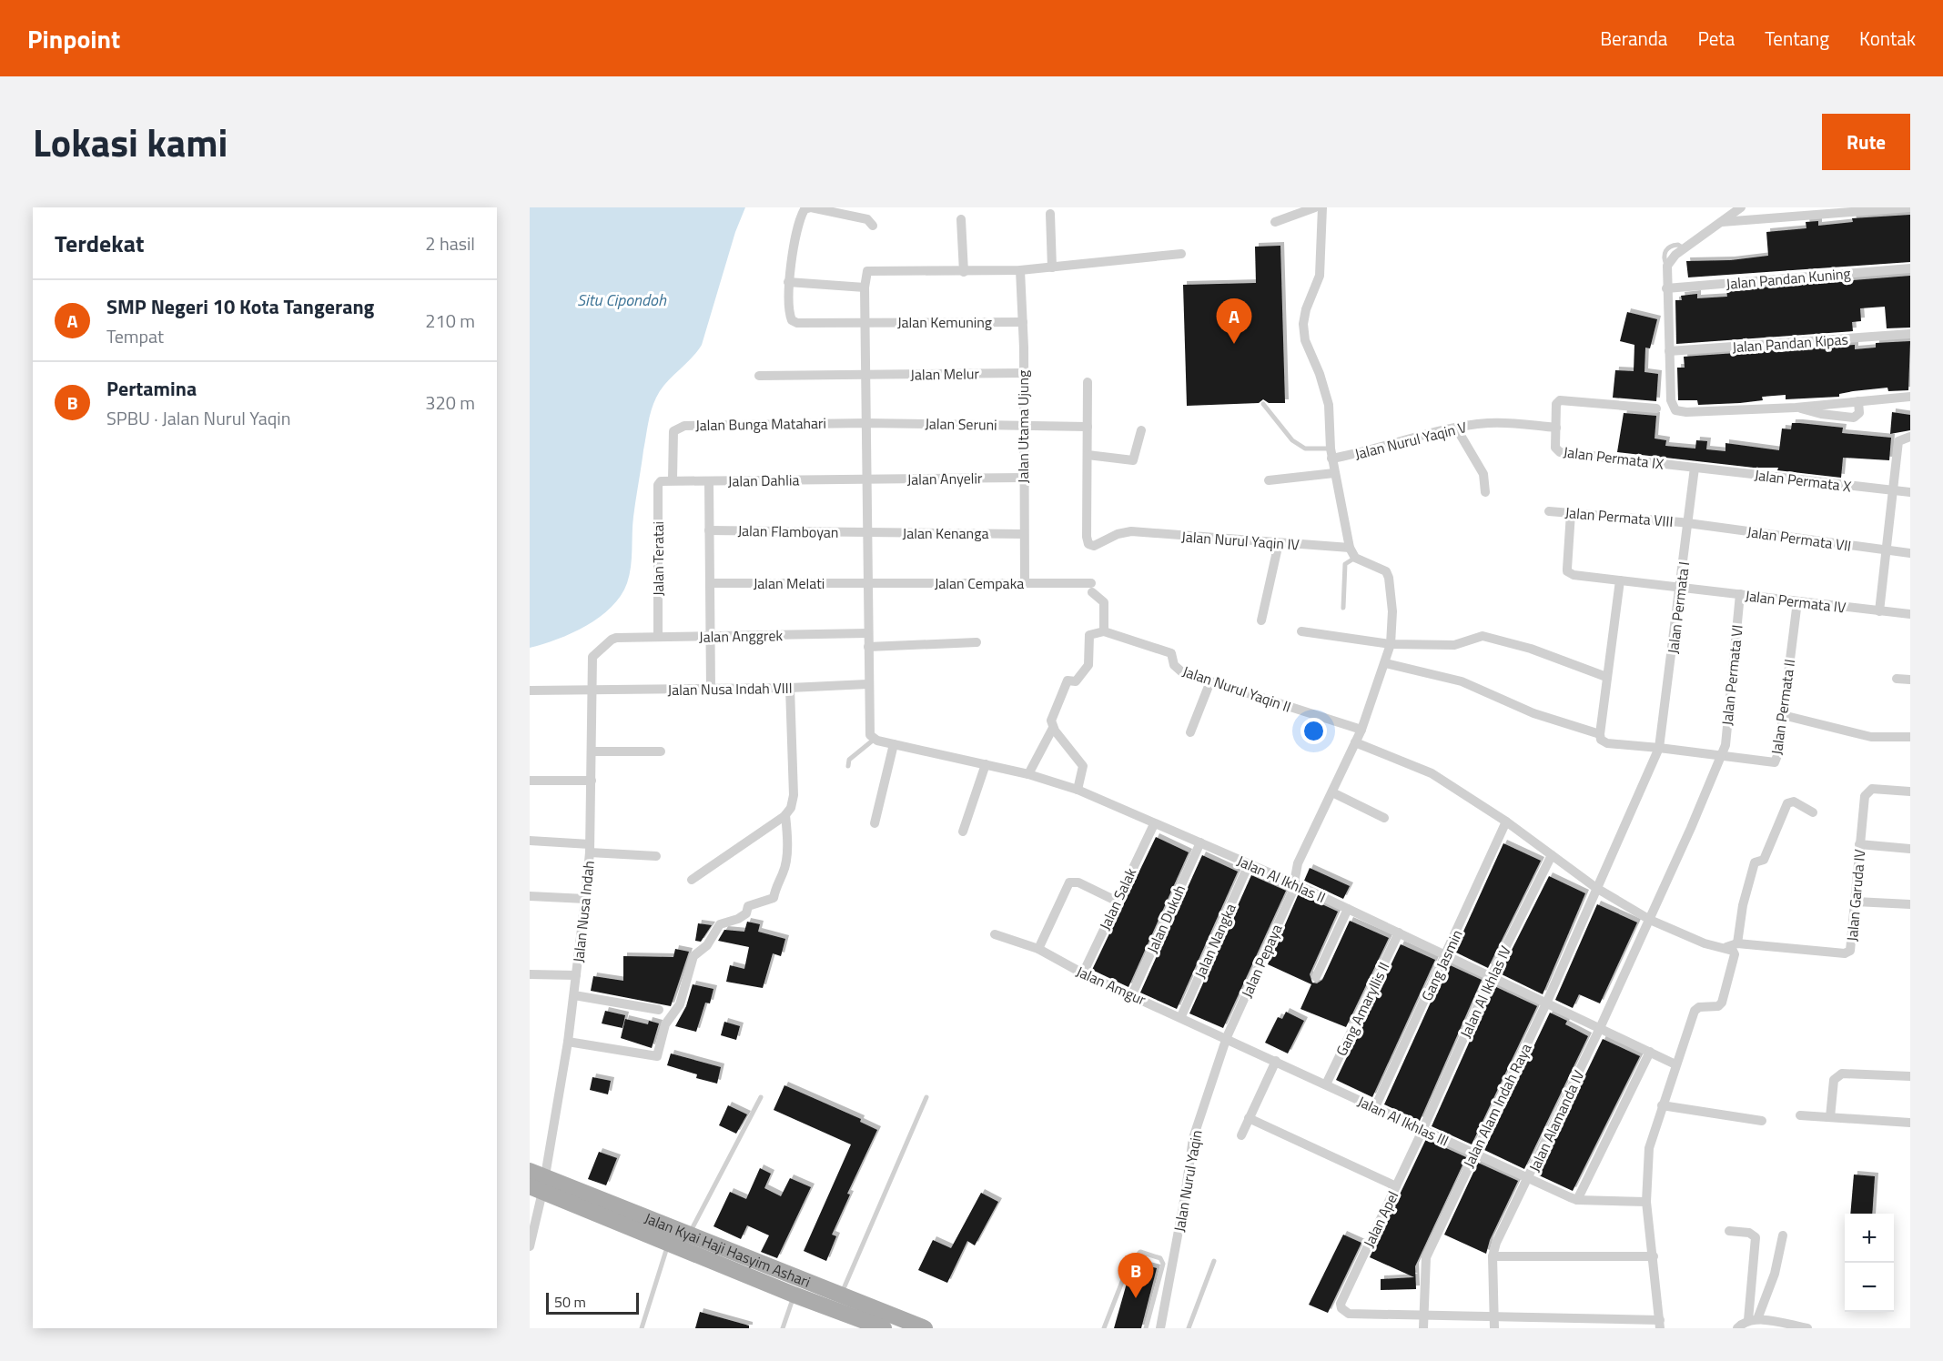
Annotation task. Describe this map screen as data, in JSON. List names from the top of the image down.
{
  "streets": {
    "main road": ["Jalan Kyai Haji Hasyim Ashari"],
    "street": [
      "Jalan Pandan Kuning",
      "Jalan Kemuning",
      "Jalan Pandan Kipas",
      "Jalan Melur",
      "Jalan Bunga Matahari",
      "Jalan Seruni",
      "Jalan Utama Ujung",
      "Jalan Nurul Yaqin V",
      "Jalan Permata IX",
      "Jalan Anyelir",
      "Jalan Dahlia",
      "Jalan Permata X",
      "Jalan Permata VIII",
      "Jalan Flamboyan",
      "Jalan Kenanga",
      "Jalan Permata VII",
      "Jalan Nurul Yaqin IV",
      "Jalan Teratai",
      "Jalan Melati",
      "Jalan Cempaka",
      "Jalan Permata IV",
      "Jalan Permata I",
      "Jalan Anggrek",
      "Jalan Permata VI",
      "Jalan Nusa Indah VIII",
      "Jalan Nurul Yaqin II",
      "Jalan Permata II",
      "Jalan Al Ikhlas II",
      "Jalan Garuda IV",
      "Jalan Salak",
      "Jalan Nusa Indah",
      "Jalan Dukuh",
      "Jalan Nangka",
      "Jalan Pepaya",
      "Gang Jasmin",
      "Jalan Amgur",
      "Jalan Al Ikhlas IV",
      "Gang Amaryllis II",
      "Jalan Alam Indah Raya",
      "Jalan Al Ikhlas III",
      "Jalan Alamanda IV",
      "Jalan Nurul Yaqin",
      "Jalan Apel"
    ]
  },
  "crossings": [
    ["Jalan Kemuning", "Jalan Utama Ujung"],
    ["Jalan Melur", "Jalan Utama Ujung"],
    ["Jalan Bunga Matahari", "Jalan Seruni"],
    ["Jalan Bunga Matahari", "Jalan Dahlia"],
    ["Jalan Seruni", "Jalan Utama Ujung"],
    ["Jalan Utama Ujung", "Jalan Anyelir"],
    ["Jalan Utama Ujung", "Jalan Kenanga"],
    ["Jalan Utama Ujung", "Jalan Cempaka"],
    ["Jalan Nurul Yaqin V", "Jalan Permata IX"],
    ["Jalan Permata IX", "Jalan Permata X"],
    ["Jalan Permata IX", "Jalan Permata I"],
    ["Jalan Anyelir", "Jalan Dahlia"],
    ["Jalan Dahlia", "Jalan Teratai"],
    ["Jalan Permata X", "Jalan Permata I"],
    ["Jalan Permata VIII", "Jalan Permata VII"],
    ["Jalan Permata VIII", "Jalan Permata IV"],
    ["Jalan Permata VIII", "Jalan Permata I"],
    ["Jalan Flamboyan", "Jalan Kenanga"],
    ["Jalan Permata VII", "Jalan Permata I"],
    ["Jalan Teratai", "Jalan Anggrek"],
    ["Jalan Melati", "Jalan Cempaka"],
    ["Jalan Cempaka", "Jalan Nurul Yaqin II"],
    ["Jalan Permata IV", "Jalan Permata I"],
    ["Jalan Permata IV", "Jalan Permata VI"],
    ["Jalan Permata IV", "Jalan Permata II"],
    ["Jalan Permata I", "Jalan Permata II"],
    ["Jalan Permata I", "Jalan Alam Indah Raya"],
    ["Jalan Anggrek", "Jalan Nusa Indah"],
    ["Jalan Permata VI", "Jalan Permata II"],
    ["Jalan Nusa Indah VIII", "Jalan Nusa Indah"],
    ["Jalan Nurul Yaqin II", "Jalan Pepaya"],
    ["Jalan Permata II", "Jalan Pepaya"],
    ["Jalan Permata II", "Jalan Alam Indah Raya"],
    ["Jalan Al Ikhlas II", "Jalan Salak"],
    ["Jalan Al Ikhlas II", "Jalan Dukuh"],
    ["Jalan Al Ikhlas II", "Jalan Nangka"],
    ["Jalan Al Ikhlas II", "Jalan Pepaya"],
    ["Jalan Al Ikhlas II", "Gang Jasmin"],
    ["Jalan Al Ikhlas II", "Jalan Al Ikhlas IV"],
    ["Jalan Al Ikhlas II", "Gang Amaryllis II"],
    ["Jalan Al Ikhlas II", "Jalan Alam Indah Raya"],
    ["Jalan Al Ikhlas II", "Jalan Alamanda IV"],
    ["Jalan Salak", "Jalan Amgur"],
    ["Jalan Nusa Indah", "Jalan Kyai Haji Hasyim Ashari"],
    ["Jalan Dukuh", "Jalan Amgur"],
    ["Jalan Nangka", "Jalan Amgur"],
    ["Jalan Pepaya", "Jalan Amgur"],
    ["Jalan Pepaya", "Jalan Al Ikhlas III"],
    ["Jalan Pepaya", "Jalan Nurul Yaqin"],
    ["Gang Jasmin", "Jalan Al Ikhlas III"],
    ["Jalan Amgur", "Jalan Al Ikhlas III"],
    ["Jalan Amgur", "Jalan Nurul Yaqin"],
    ["Jalan Al Ikhlas IV", "Jalan Al Ikhlas III"],
    ["Jalan Al Ikhlas IV", "Jalan Apel"],
    ["Gang Amaryllis II", "Jalan Al Ikhlas III"],
    ["Jalan Alam Indah Raya", "Jalan Al Ikhlas III"],
    ["Jalan Alam Indah Raya", "Jalan Apel"],
    ["Jalan Al Ikhlas III", "Jalan Alamanda IV"],
    ["Jalan Al Ikhlas III", "Jalan Nurul Yaqin"],
    ["Jalan Al Ikhlas III", "Jalan Apel"]
  ],
  "water": ["Situ Cipondoh"],
  "scale_bar": "50 m",
  "page": {
    "header": "Pinpoint",
    "nav": [
      "Beranda",
      "Peta",
      "Tentang",
      "Kontak"
    ],
    "title": "Lokasi kami",
    "buttons": "Rute",
    "heading": ["Terdekat", "2 hasil"],
    "list": [
      {
        "mark": "A",
        "name": "SMP Negeri 10 Kota Tangerang",
        "note": "Tempat",
        "value": "210 m"
      },
      {
        "mark": "B",
        "name": "Pertamina",
        "note": "SPBU · Jalan Nurul Yaqin",
        "value": "320 m"
      }
    ],
    "pins": ["A", "B"],
    "map_buttons": ["+", "−"],
    "scale": "50 m"
  }
}
